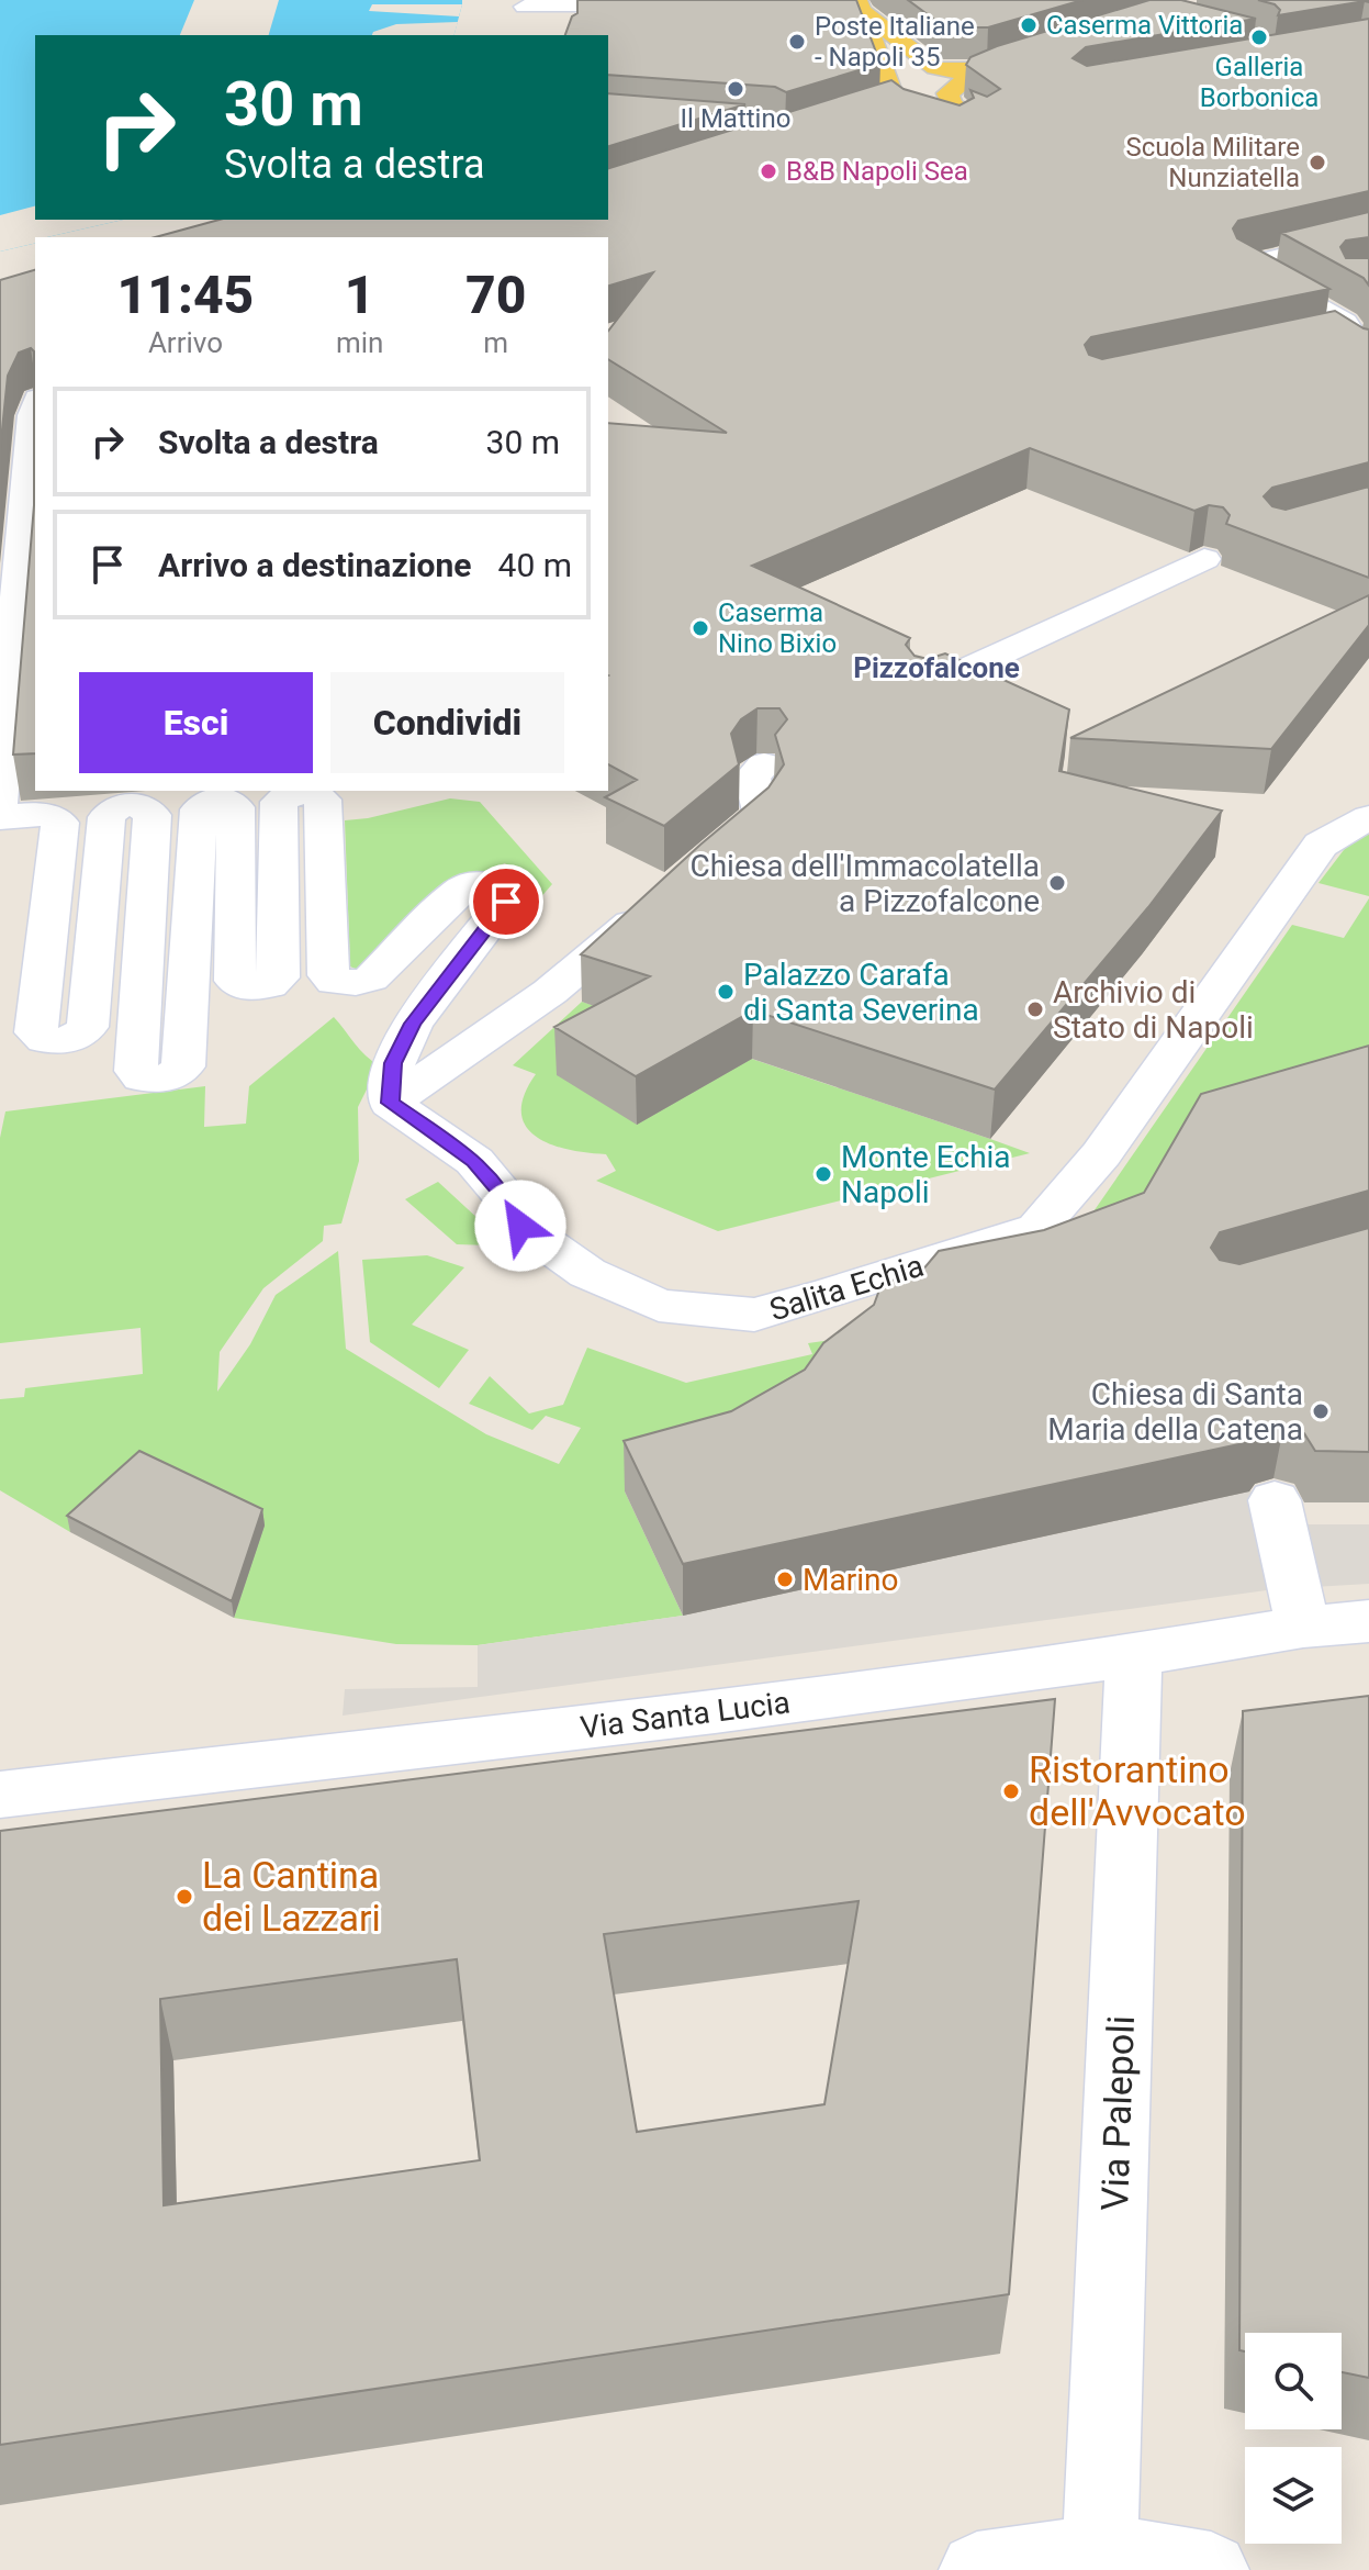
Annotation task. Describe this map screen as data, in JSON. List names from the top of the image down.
{
  "streets": {
    "street": ["Salita Echia", "Via Santa Lucia", "Via Palepoli"]
  },
  "crossings": [
    ["Via Santa Lucia", "Via Palepoli"]
  ],
  "districts": ["Pizzofalcone"],
  "places": [
    "Caserma Vittoria",
    "Galleria Borbonica",
    "Poste Italiane - Napoli 35",
    "Il Mattino",
    "Scuola Militare Nunziatella",
    "B&B Napoli Sea",
    "Caserma Nino Bixio",
    "Chiesa dell'Immacolatella a Pizzofalcone",
    "Palazzo Carafa di Santa Severina",
    "Archivio di Stato di Napoli",
    "Monte Echia Napoli",
    "Chiesa di Santa Maria della Catena",
    "Marino",
    "Ristorantino dell'Avvocato",
    "La Cantina dei Lazzari"
  ],
  "page": {
    "turn": ["30 m", "Svolta a destra"],
    "eta": [
      "11:45",
      "Arrivo",
      "1",
      "min",
      "70",
      "m"
    ],
    "list": [
      {
        "name": "Svolta a destra",
        "value": "30 m"
      },
      {
        "name": "Arrivo a destinazione",
        "value": "40 m"
      }
    ],
    "buttons": ["Esci", "Condividi"]
  }
}
